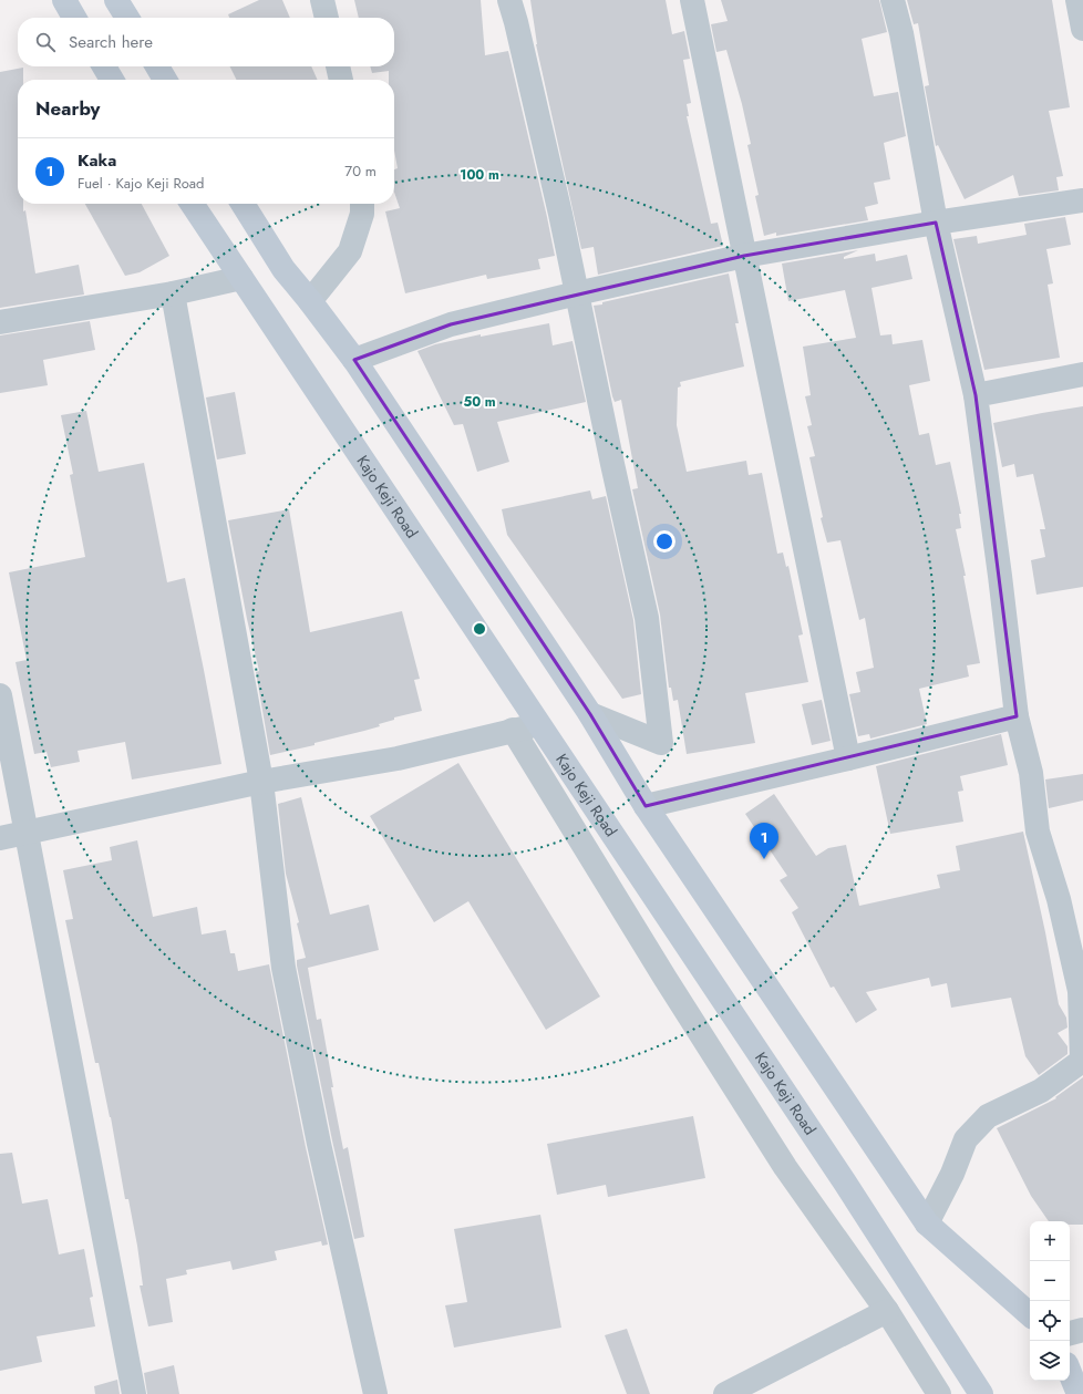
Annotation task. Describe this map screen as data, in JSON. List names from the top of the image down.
{
  "streets": {
    "main road": ["Kajo Keji Road"]
  },
  "page": {
    "search": "Search here",
    "heading": "Nearby",
    "list": [
      {
        "mark": "1",
        "name": "Kaka",
        "note": "Fuel · Kajo Keji Road",
        "value": "70 m"
      }
    ],
    "pins": "1",
    "map_buttons": ["+", "−"]
  },
  "rings": ["100 m", "50 m"]
}
